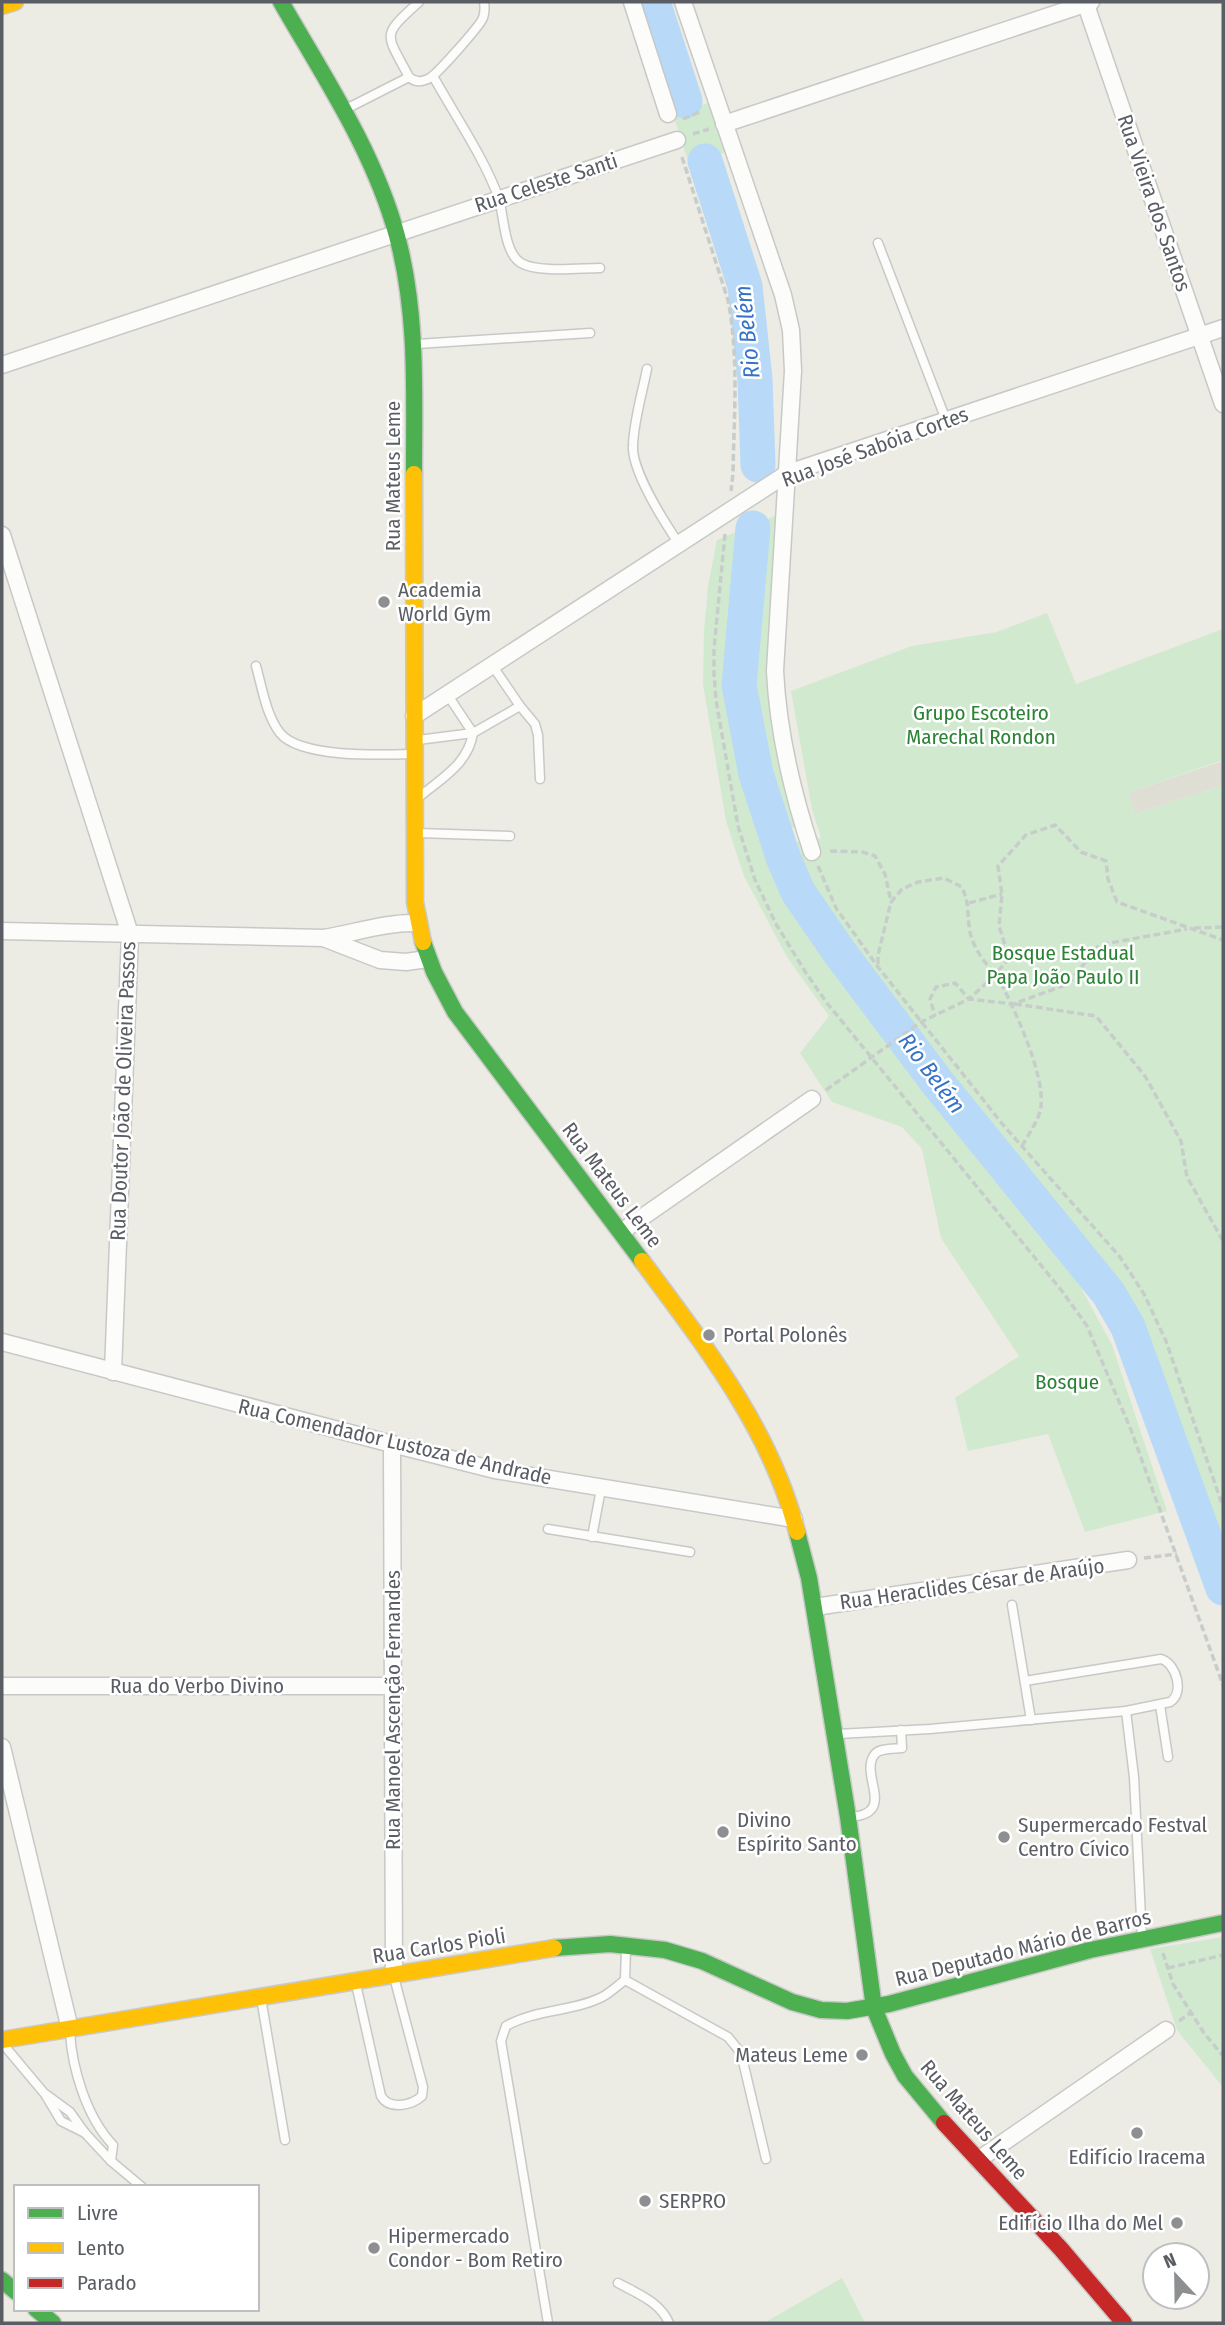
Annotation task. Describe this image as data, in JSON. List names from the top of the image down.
{
  "streets": {
    "main road": ["Rua Mateus Leme", "Rua Carlos Pioli", "Rua Deputado Mário de Barros"],
    "street": [
      "Rua Celeste Santi",
      "Rua Vieira dos Santos",
      "Rua José Sabóia Cortes",
      "Rua Doutor João de Oliveira Passos",
      "Rua Comendador Lustoza de Andrade",
      "Rua Heraclides César de Araújo",
      "Rua do Verbo Divino",
      "Rua Manoel Ascenção Fernandes"
    ]
  },
  "crossings": [
    ["Rua Celeste Santi", "Rua Mateus Leme"],
    ["Rua Vieira dos Santos", "Rua José Sabóia Cortes"],
    ["Rua José Sabóia Cortes", "Rua Mateus Leme"],
    ["Rua Mateus Leme", "Rua Comendador Lustoza de Andrade"],
    ["Rua Mateus Leme", "Rua Heraclides César de Araújo"],
    ["Rua Mateus Leme", "Rua Carlos Pioli"],
    ["Rua Mateus Leme", "Rua Deputado Mário de Barros"],
    ["Rua Doutor João de Oliveira Passos", "Rua Comendador Lustoza de Andrade"],
    ["Rua Comendador Lustoza de Andrade", "Rua Manoel Ascenção Fernandes"],
    ["Rua do Verbo Divino", "Rua Manoel Ascenção Fernandes"],
    ["Rua Manoel Ascenção Fernandes", "Rua Carlos Pioli"],
    ["Rua Carlos Pioli", "Rua Deputado Mário de Barros"]
  ],
  "water": ["Rio Belém"],
  "parks": ["Grupo Escoteiro Marechal Rondon", "Bosque Estadual Papa João Paulo II", "Bosque"],
  "places": [
    "Academia World Gym",
    "Portal Polonês",
    "Divino Espírito Santo",
    "Supermercado Festval Centro Cívico",
    "Mateus Leme",
    "Edifício Iracema",
    "SERPRO",
    "Edifício Ilha do Mel",
    "Hipermercado Condor - Bom Retiro"
  ],
  "legend": ["Livre", "Lento", "Parado"],
  "north": "top"
}
